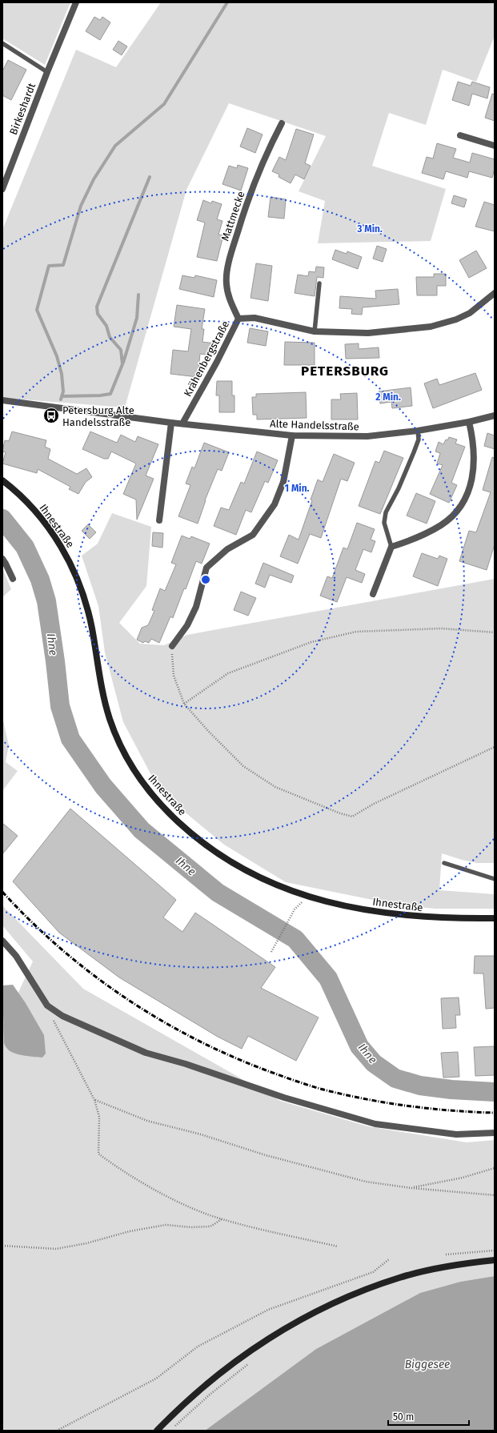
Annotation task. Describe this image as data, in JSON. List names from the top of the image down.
{
  "streets": {
    "main road": ["Ihnestraße"],
    "street": [
      "Birkeshardt",
      "Mattmecke",
      "Krähenbergstraße",
      "Alte Handelsstraße"
    ]
  },
  "crossings": [
    ["Mattmecke", "Krähenbergstraße"],
    ["Krähenbergstraße", "Alte Handelsstraße"]
  ],
  "districts": ["PETERSBURG"],
  "water": ["Ihne", "Biggesee"],
  "places": {
    "bus stop": ["Petersburg Alte Handelsstraße"]
  },
  "scale_bar": "50 m",
  "rings": ["3 Min.", "2 Min.", "1 Min."]
}
